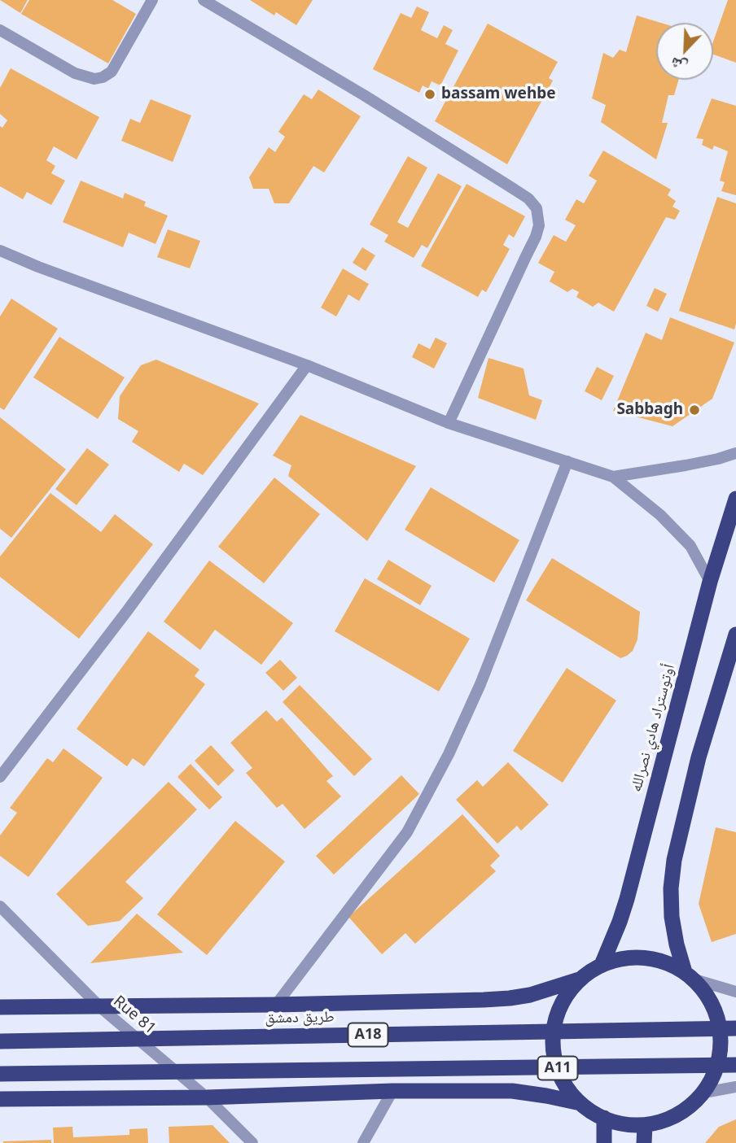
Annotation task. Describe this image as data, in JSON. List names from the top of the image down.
{
  "streets": {
    "highway": [
      "أوتوستراد هادي نصرالله",
      "طريق دمشق",
      "A18",
      "A11"
    ],
    "street": ["Rue 81"]
  },
  "crossings": [
    ["أوتوستراد هادي نصرالله", "A11"]
  ],
  "places": ["bassam wehbe", "Sabbagh"],
  "north": "bottom left"
}
